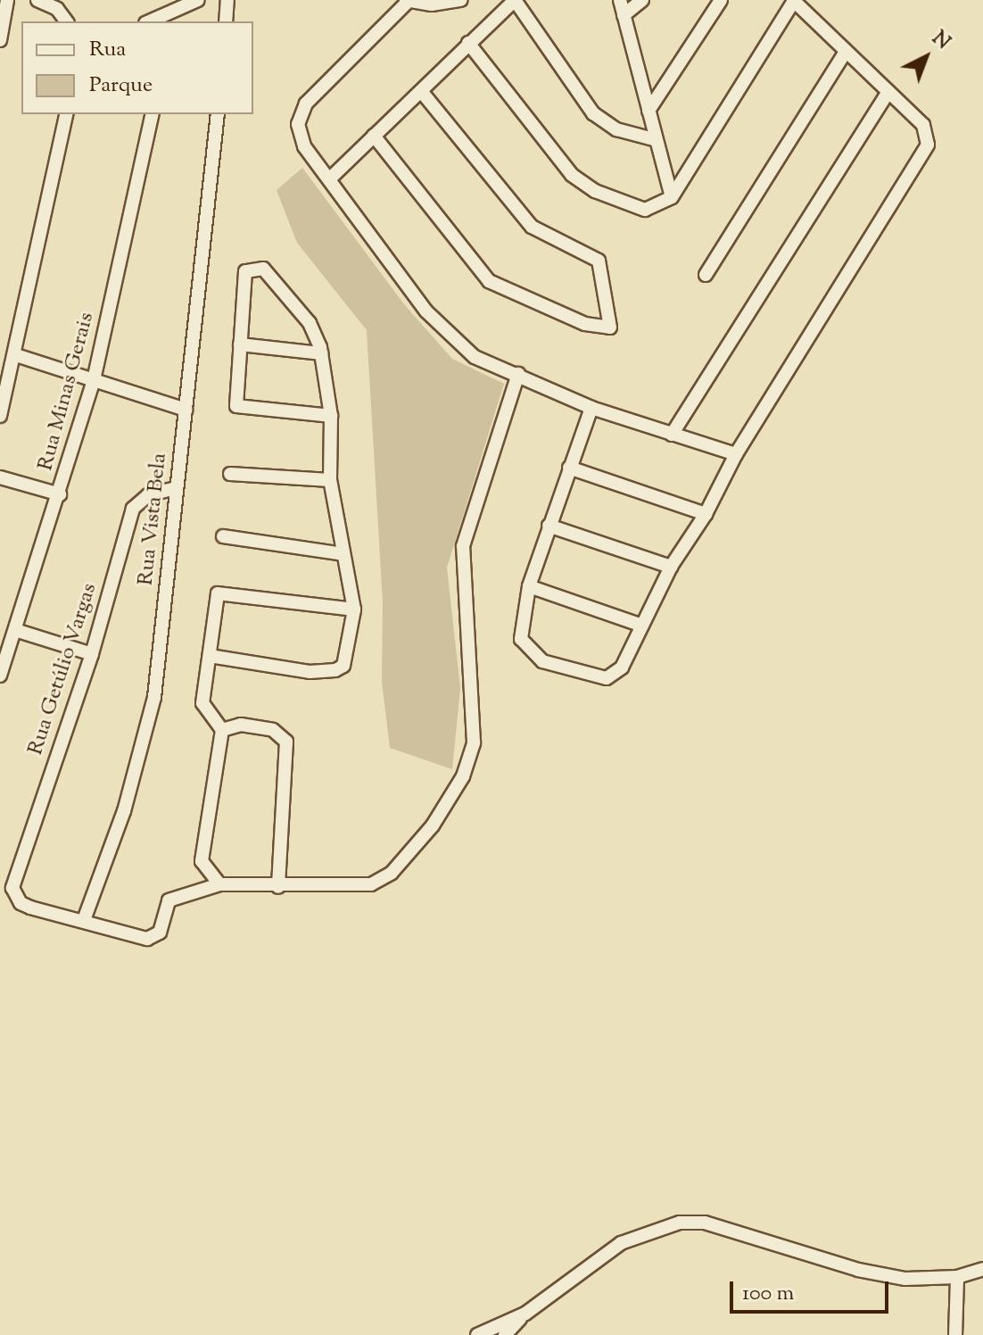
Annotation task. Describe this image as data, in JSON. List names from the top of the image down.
{
  "streets": {
    "street": ["Rua Minas Gerais", "Rua Vista Bela", "Rua Getúlio Vargas"]
  },
  "crossings": [
    ["Rua Vista Bela", "Rua Getúlio Vargas"]
  ],
  "legend": ["Rua", "Parque"],
  "scale_bar": "100 m",
  "north": "top right"
}
